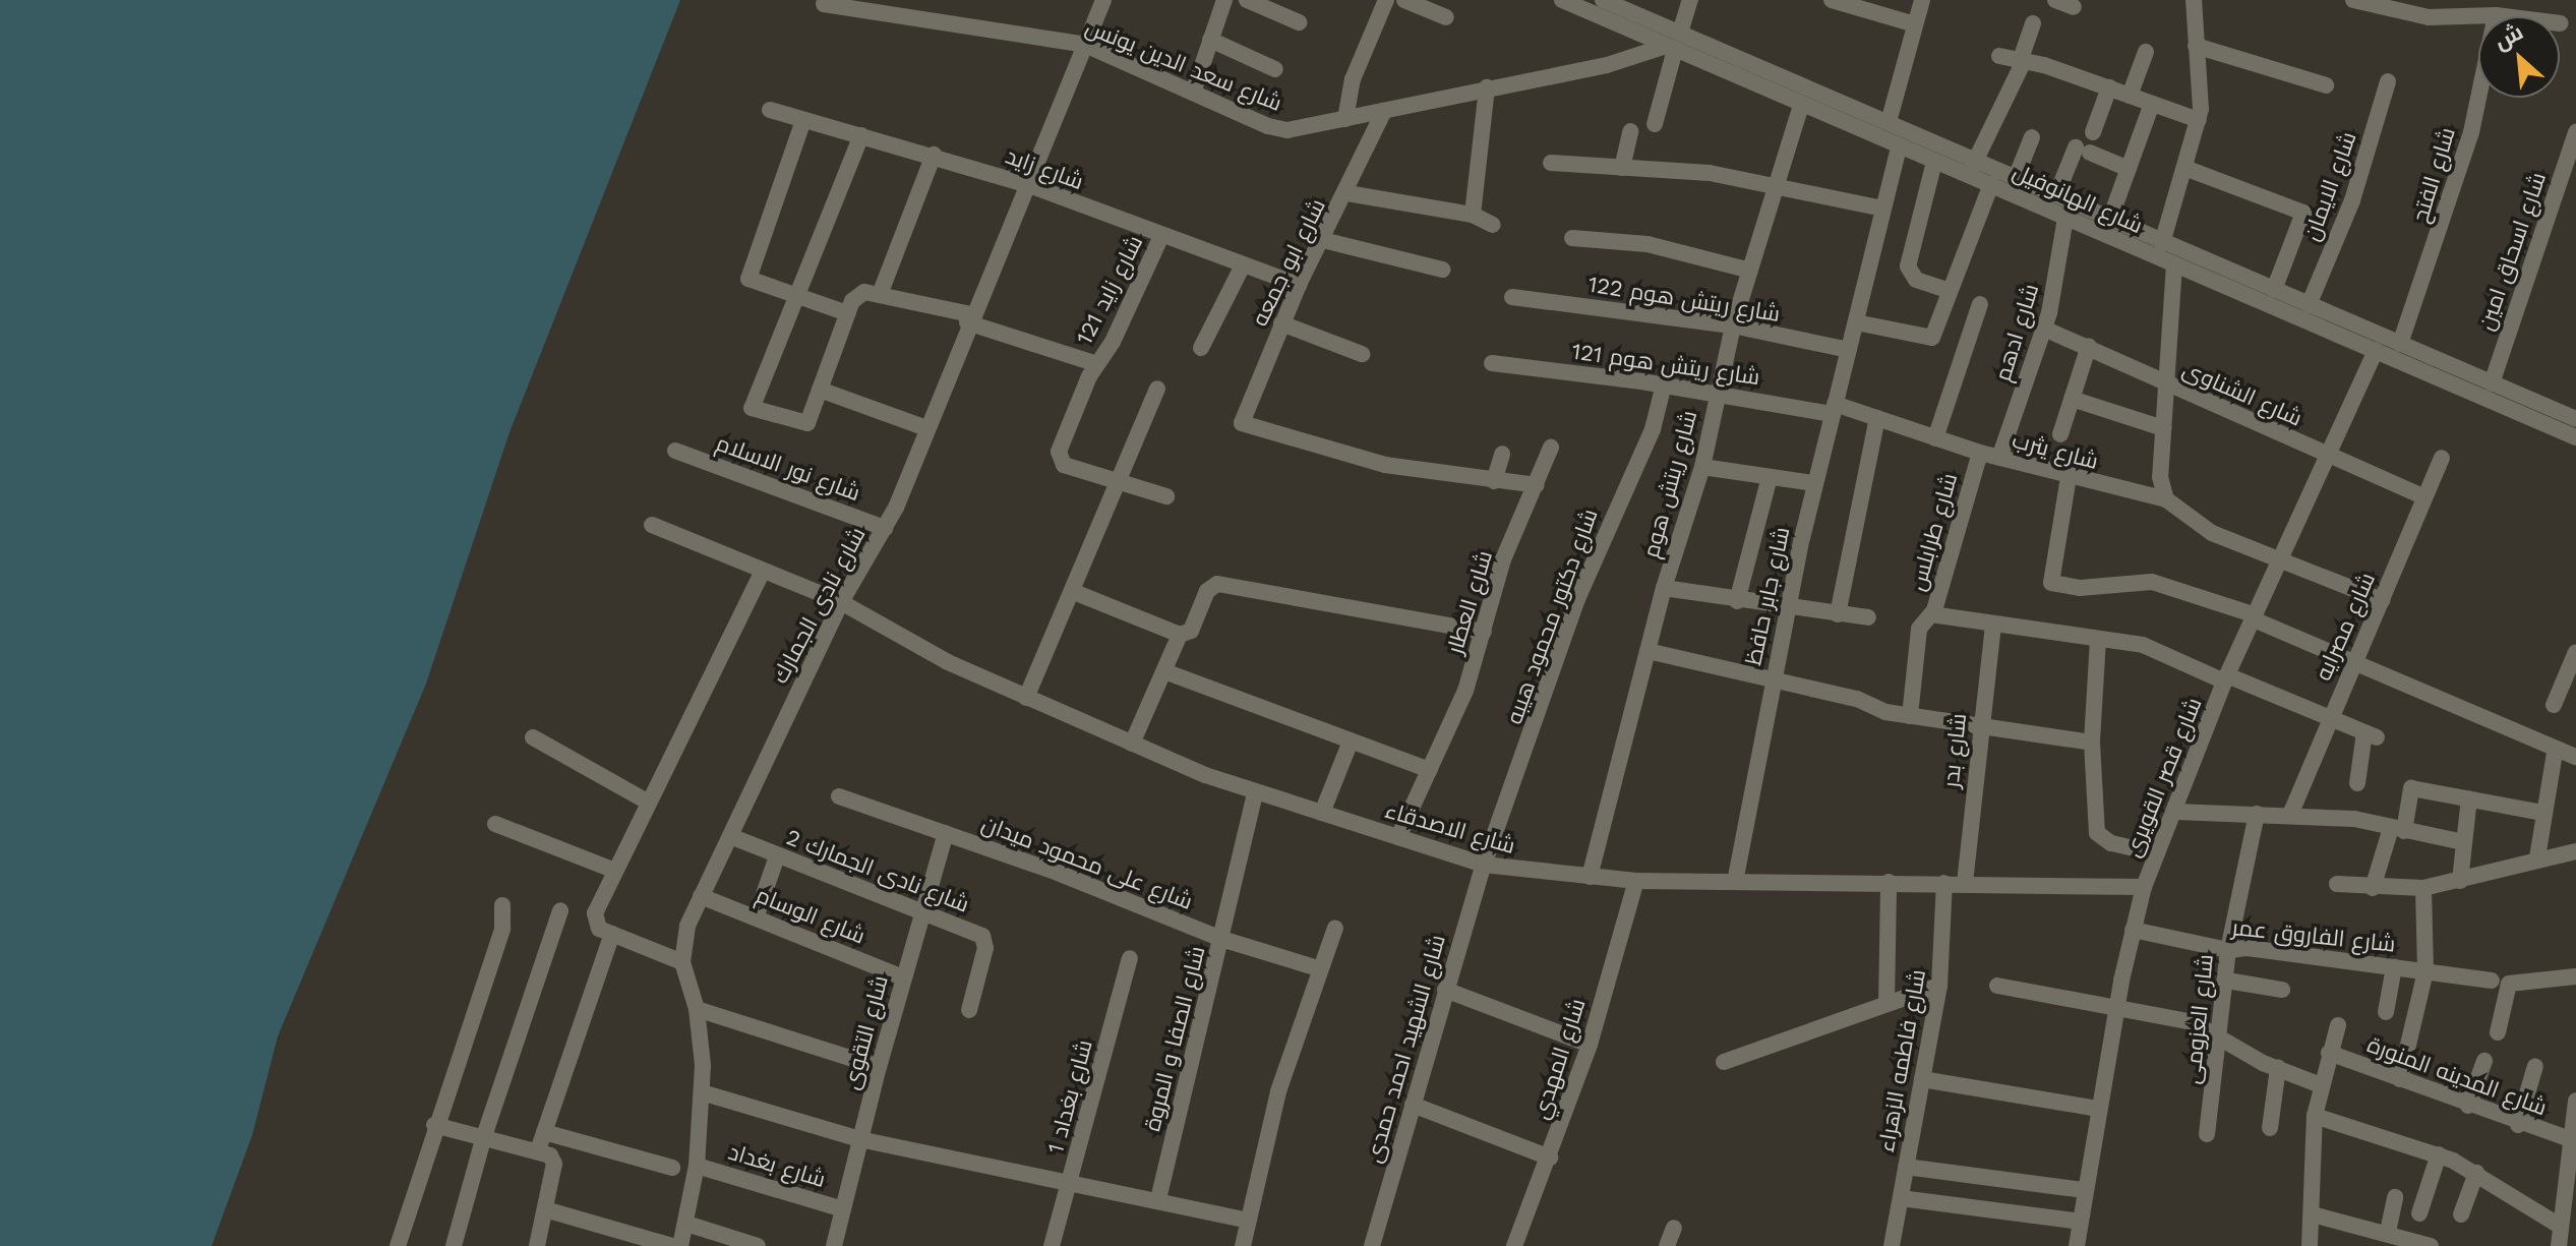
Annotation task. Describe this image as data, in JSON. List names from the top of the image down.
{
  "streets": {
    "street": [
      "شارع سعد الدين يونس",
      "شارع زايد",
      "شارع الفتح",
      "شارع الايمان",
      "شارع الهانوفيل",
      "شارع اسحاق امين",
      "شارع ابو جمعه",
      "شارع زايد 121",
      "شارع ريتش هوم 122",
      "شارع ادهم",
      "شارع ريتش هوم 121",
      "شارع الشناوى",
      "شارع يثرب",
      "شارع نور الاسلام",
      "شارع ريتش هوم",
      "شارع طرابلس",
      "شارع جابر حافظ",
      "شارع العطار",
      "شارع نادى الجمارك",
      "شارع دكتور محمود هيبه",
      "شارع مصرايه",
      "شارع بدر",
      "شارع قصر القويرى",
      "شارع الاصدقاء",
      "شارع على محمود ميدان",
      "شارع نادى الجمارك 2",
      "شارع الوسام",
      "شارع الفاروق عمر",
      "شارع العزومى",
      "شارع التقوى",
      "شارع الصفا و المروة",
      "شارع الشهيد احمد حمدى",
      "شارع المهدي",
      "شارع فاطمه الزهراء",
      "شارع المدينه المنورة",
      "شارع بغداد 1",
      "شارع بغداد"
    ]
  },
  "crossings": [
    ["شارع سعد الدين يونس", "شارع الهانوفيل"],
    ["شارع سعد الدين يونس", "شارع ابو جمعه"],
    ["شارع سعد الدين يونس", "شارع نادى الجمارك"],
    ["شارع زايد", "شارع ابو جمعه"],
    ["شارع زايد", "شارع زايد 121"],
    ["شارع زايد", "شارع نادى الجمارك"],
    ["شارع الفتح", "شارع الهانوفيل"],
    ["شارع الايمان", "شارع الهانوفيل"],
    ["شارع الهانوفيل", "شارع اسحاق امين"],
    ["شارع الهانوفيل", "شارع ادهم"],
    ["شارع الهانوفيل", "شارع ريتش هوم"],
    ["شارع الهانوفيل", "شارع جابر حافظ"],
    ["شارع الهانوفيل", "شارع قصر القويرى"],
    ["شارع ريتش هوم 122", "شارع ريتش هوم"],
    ["شارع ريتش هوم 122", "شارع جابر حافظ"],
    ["شارع ادهم", "شارع الشناوى"],
    ["شارع ادهم", "شارع يثرب"],
    ["شارع ريتش هوم 121", "شارع يثرب"],
    ["شارع ريتش هوم 121", "شارع ريتش هوم"],
    ["شارع ريتش هوم 121", "شارع جابر حافظ"],
    ["شارع ريتش هوم 121", "شارع دكتور محمود هيبه"],
    ["شارع الشناوى", "شارع مصرايه"],
    ["شارع الشناوى", "شارع قصر القويرى"],
    ["شارع يثرب", "شارع طرابلس"],
    ["شارع يثرب", "شارع جابر حافظ"],
    ["شارع نور الاسلام", "شارع نادى الجمارك"],
    ["شارع ريتش هوم", "شارع الاصدقاء"],
    ["شارع جابر حافظ", "شارع الاصدقاء"],
    ["شارع العطار", "شارع الاصدقاء"],
    ["شارع نادى الجمارك", "شارع الاصدقاء"],
    ["شارع نادى الجمارك", "شارع نادى الجمارك 2"],
    ["شارع نادى الجمارك", "شارع الوسام"],
    ["شارع نادى الجمارك", "شارع بغداد"],
    ["شارع دكتور محمود هيبه", "شارع الاصدقاء"],
    ["شارع دكتور محمود هيبه", "شارع الشهيد احمد حمدى"],
    ["شارع بدر", "شارع الاصدقاء"],
    ["شارع قصر القويرى", "شارع الاصدقاء"],
    ["شارع قصر القويرى", "شارع الفاروق عمر"],
    ["شارع الاصدقاء", "شارع الصفا و المروة"],
    ["شارع الاصدقاء", "شارع الشهيد احمد حمدى"],
    ["شارع الاصدقاء", "شارع المهدي"],
    ["شارع الاصدقاء", "شارع فاطمه الزهراء"],
    ["شارع على محمود ميدان", "شارع التقوى"],
    ["شارع على محمود ميدان", "شارع الصفا و المروة"],
    ["شارع نادى الجمارك 2", "شارع التقوى"],
    ["شارع الوسام", "شارع التقوى"],
    ["شارع الفاروق عمر", "شارع العزومى"],
    ["شارع التقوى", "شارع بغداد"]
  ],
  "north": "top left"
}
